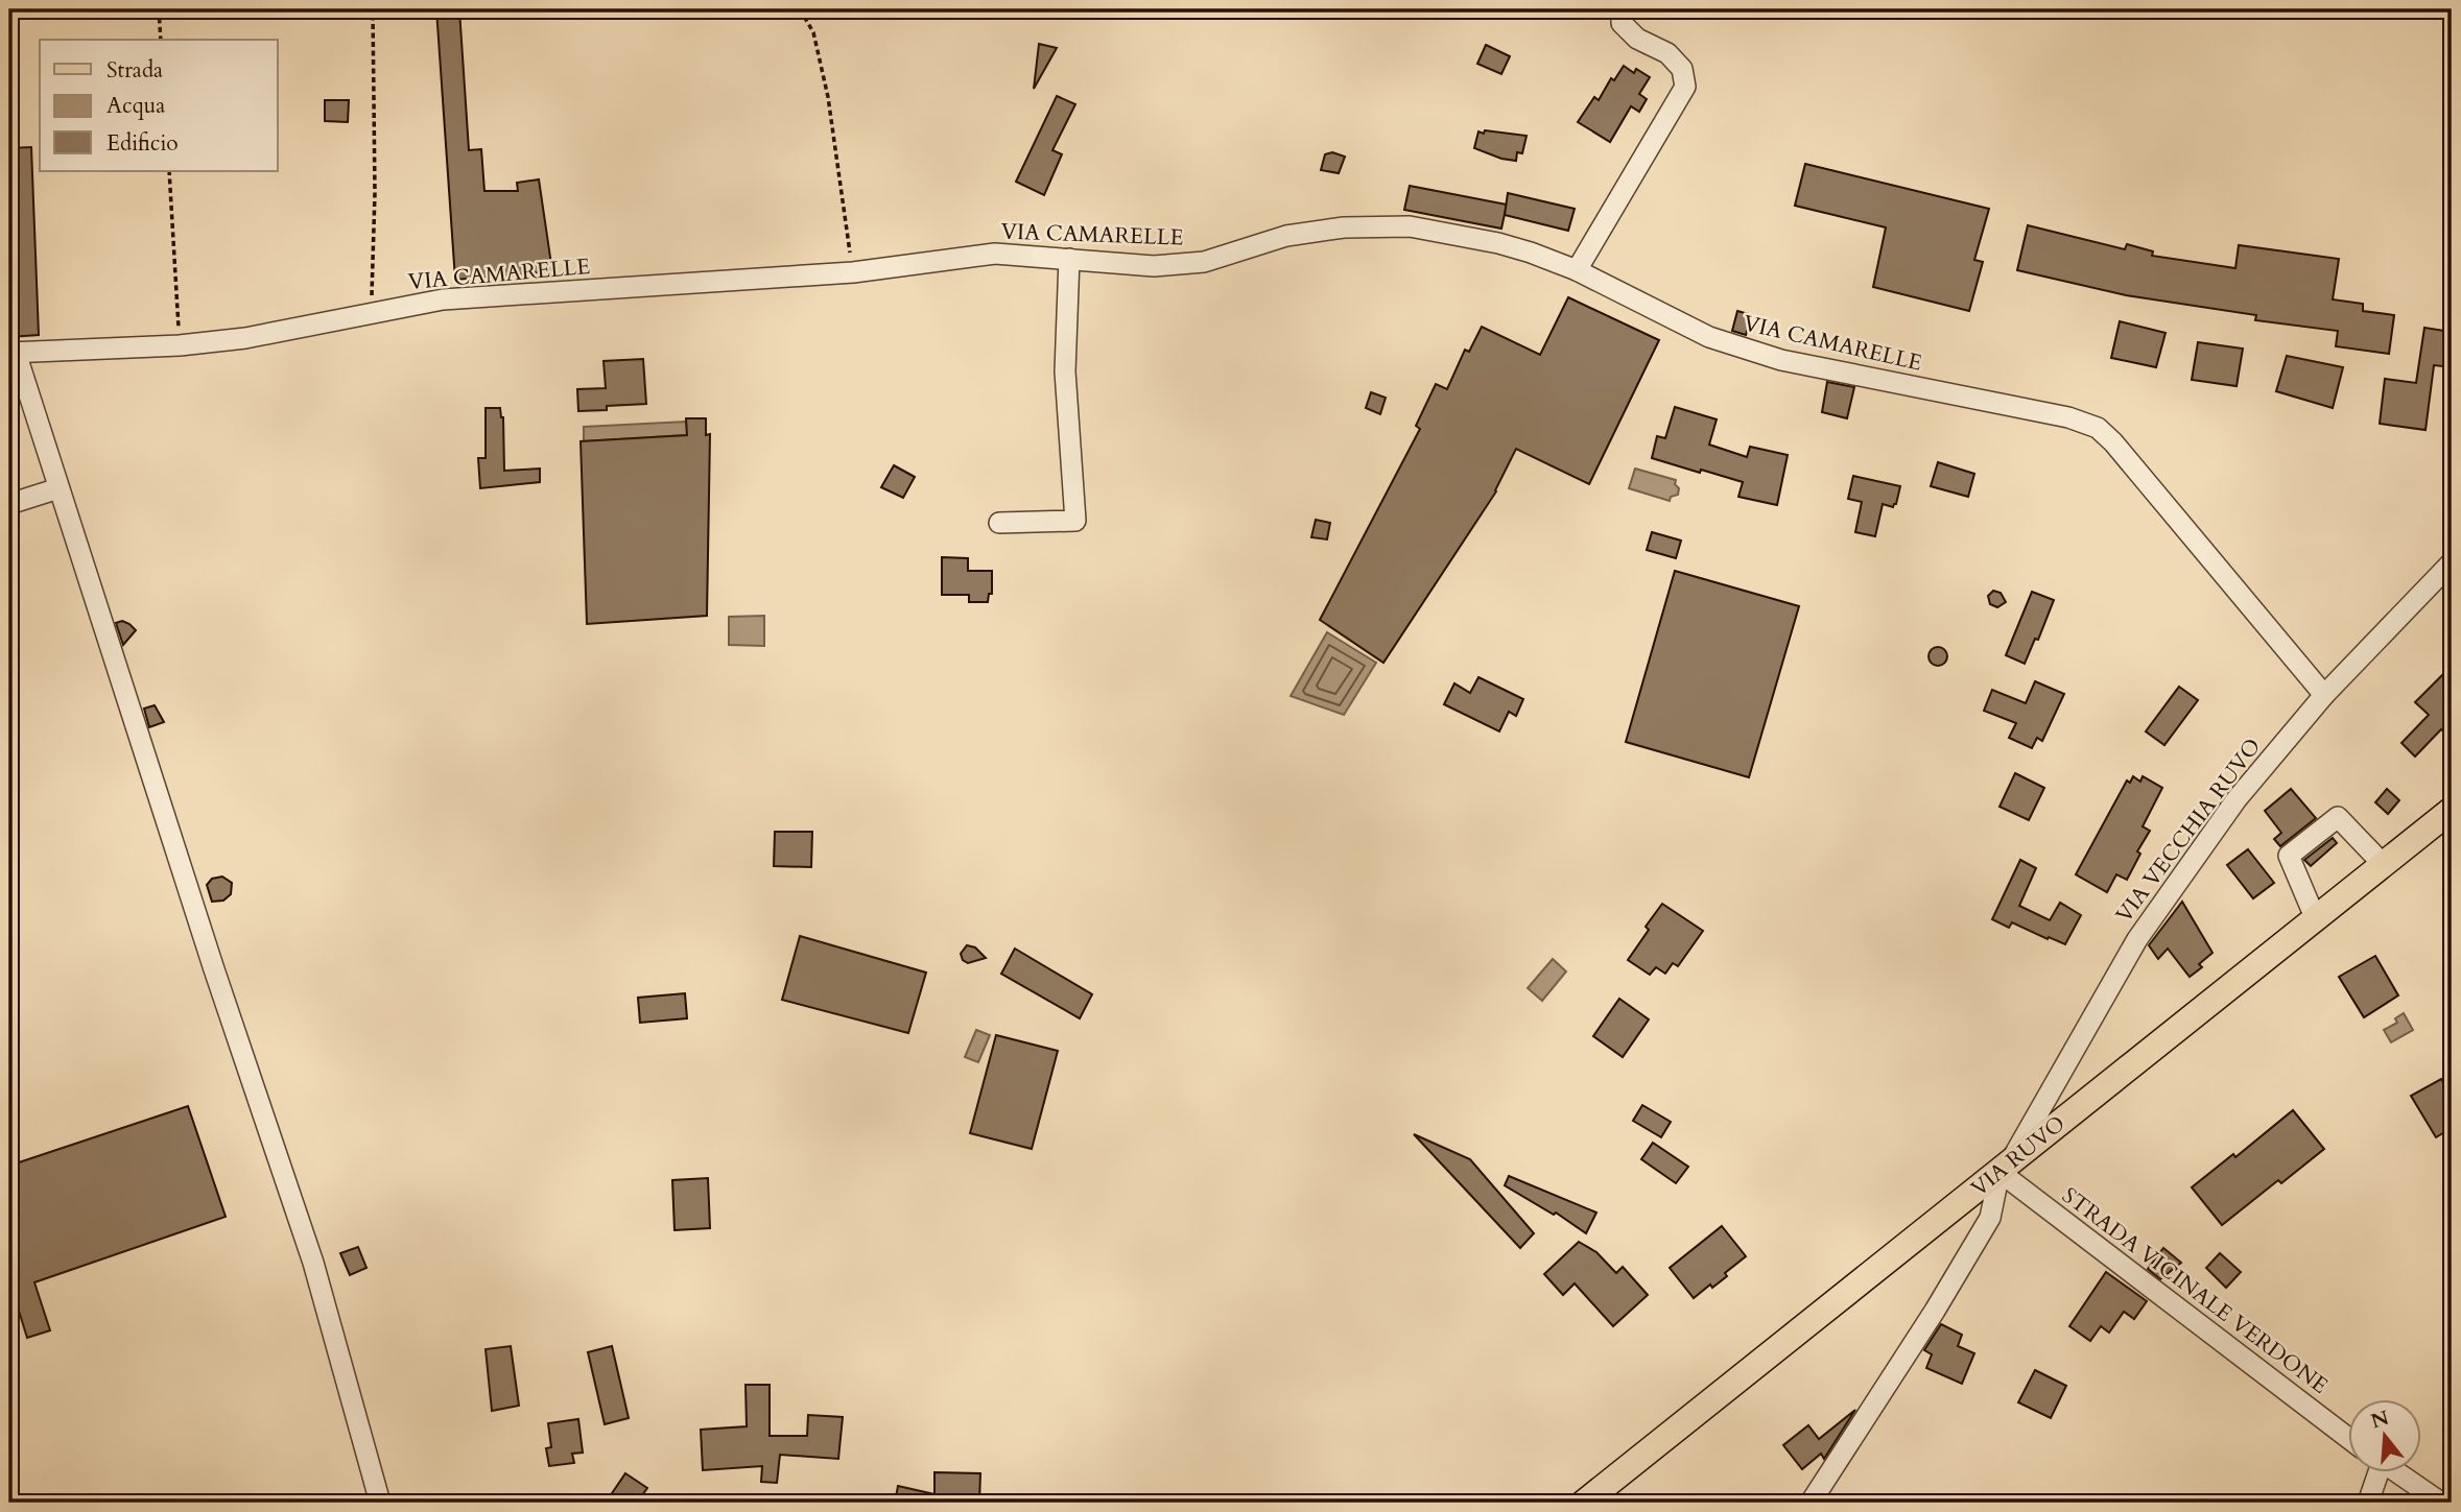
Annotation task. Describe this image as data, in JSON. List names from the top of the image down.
{
  "streets": {
    "main road": ["VIA RUVO"],
    "street": ["VIA CAMARELLE", "VIA VECCHIA RUVO", "STRADA VICINALE VERDONE"]
  },
  "crossings": [
    ["VIA CAMARELLE", "VIA VECCHIA RUVO"],
    ["VIA VECCHIA RUVO", "VIA RUVO"],
    ["VIA VECCHIA RUVO", "STRADA VICINALE VERDONE"],
    ["VIA RUVO", "STRADA VICINALE VERDONE"]
  ],
  "legend": ["Strada", "Acqua", "Edificio"],
  "north": "top"
}
